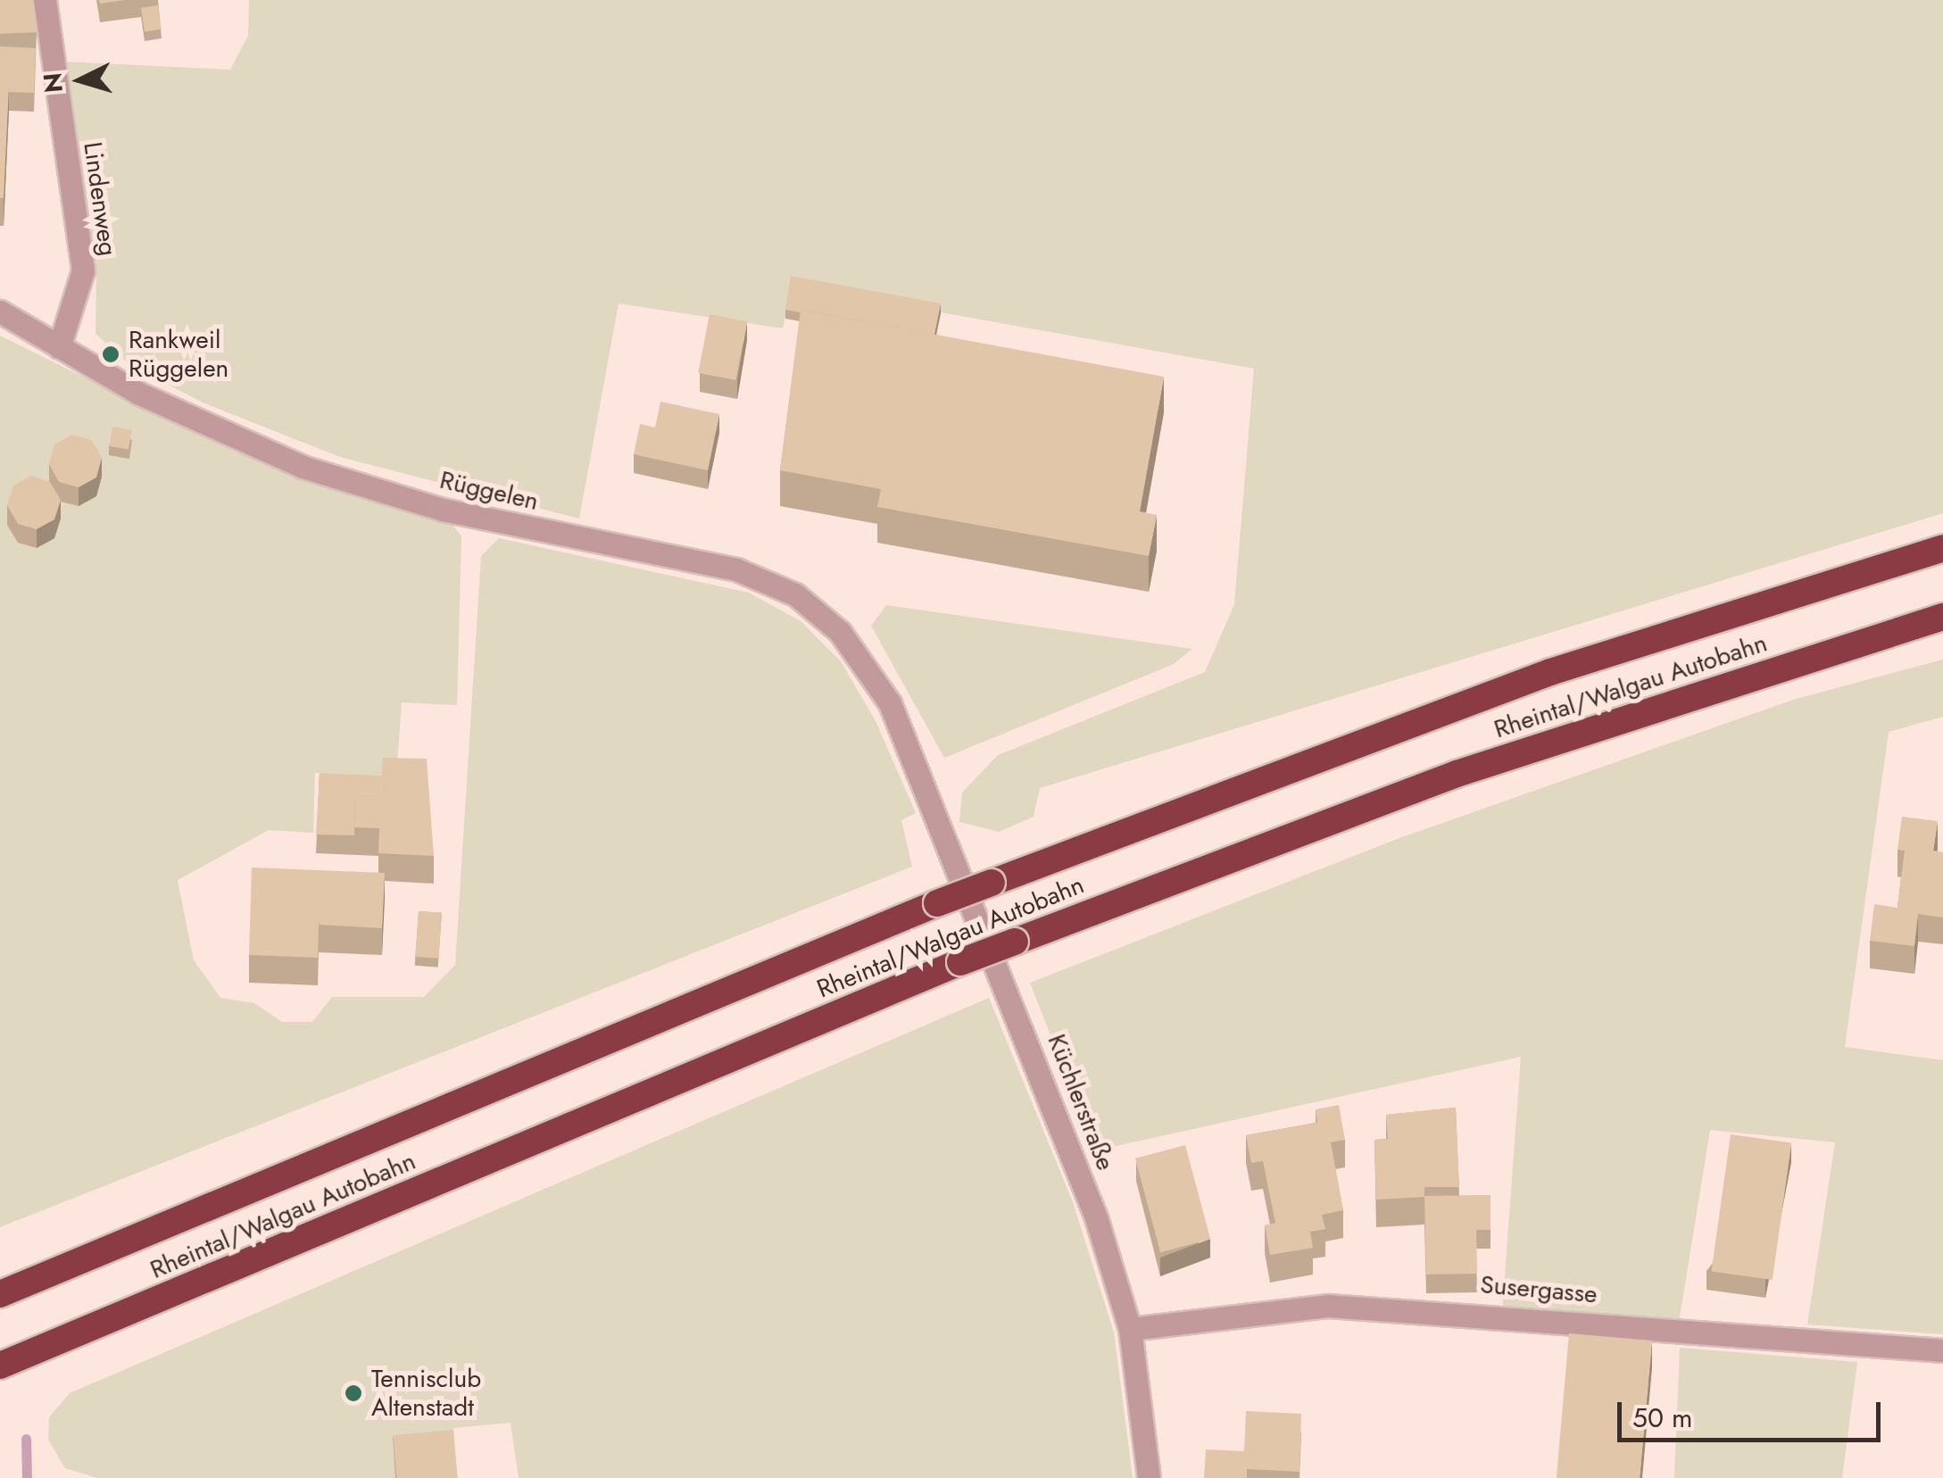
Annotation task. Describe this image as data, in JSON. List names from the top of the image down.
{
  "streets": {
    "highway": ["Rheintal/Walgau Autobahn"],
    "street": [
      "Lindenweg",
      "Rüggelen",
      "Küchlerstraße",
      "Susergasse"
    ]
  },
  "crossings": [
    ["Lindenweg", "Rüggelen"],
    ["Rüggelen", "Küchlerstraße"],
    ["Küchlerstraße", "Susergasse"]
  ],
  "places": ["Rankweil Rüggelen", "Tennisclub Altenstadt"],
  "scale_bar": "50 m",
  "north": "left"
}
